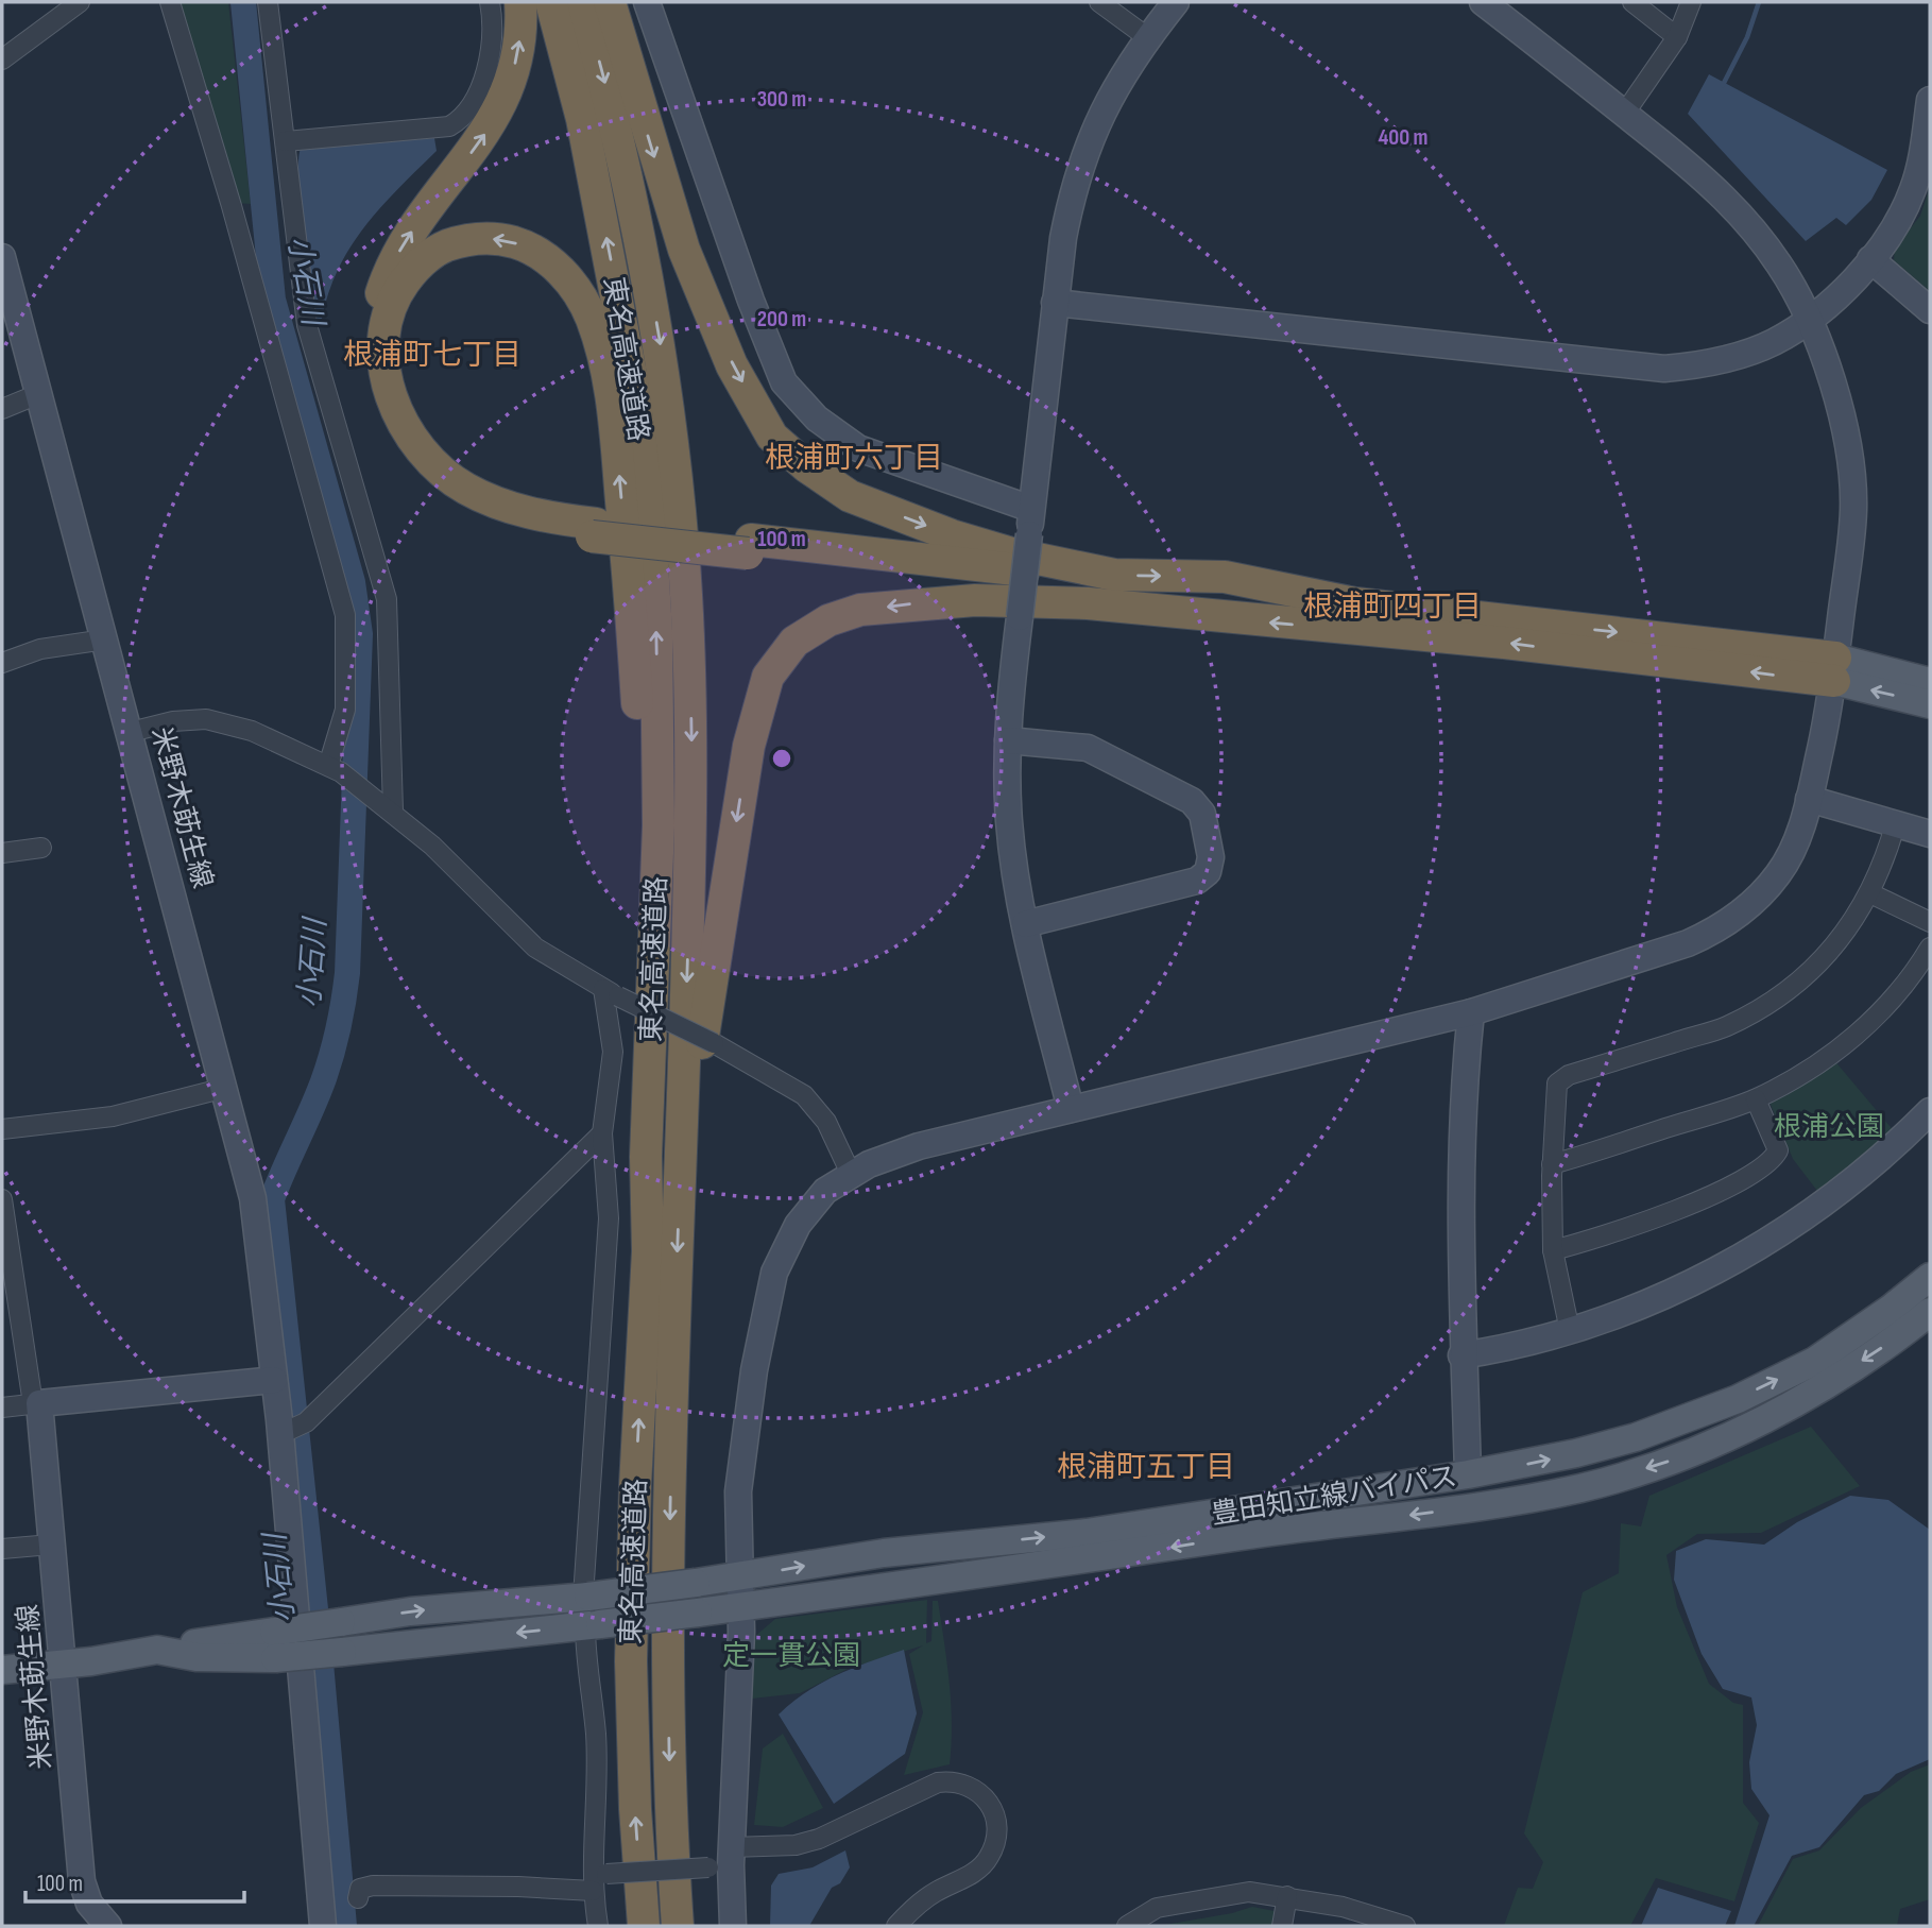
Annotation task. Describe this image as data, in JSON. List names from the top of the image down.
{
  "streets": {
    "highway": ["東名高速道路"],
    "main road": ["豊田知立線バイパス"],
    "street": ["米野木莇生線"]
  },
  "districts": [
    "根浦町七丁目",
    "根浦町六丁目",
    "根浦町四丁目",
    "根浦町五丁目"
  ],
  "water": ["小石川"],
  "parks": ["根浦公園", "定一貫公園"],
  "scale_bar": "100 m",
  "rings": [
    "300 m",
    "400 m",
    "200 m",
    "100 m"
  ]
}
